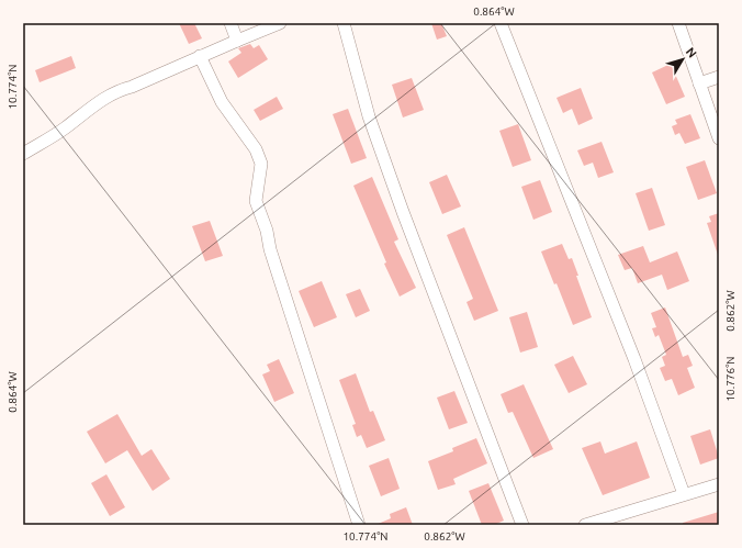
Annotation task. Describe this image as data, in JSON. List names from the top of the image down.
{
  "north": "top right",
  "coordinates": [
    "0.864°W",
    "10.774°N",
    "0.862°W",
    "10.776°N"
  ]
}
